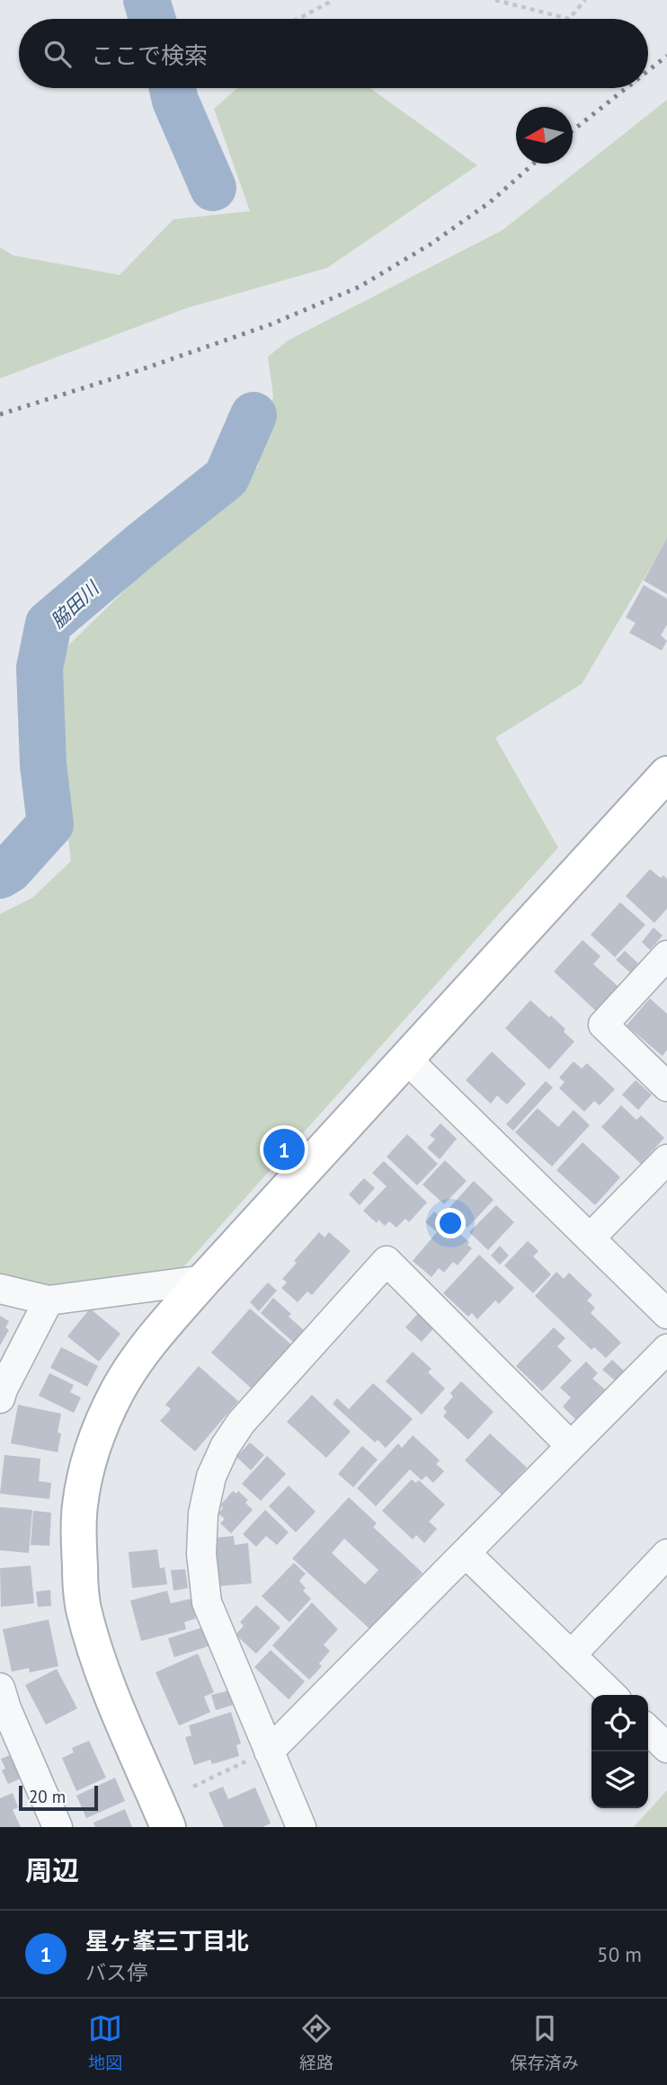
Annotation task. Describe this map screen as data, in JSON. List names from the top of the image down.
{
  "water": ["脇田川"],
  "scale_bar": "20 m",
  "north": "left",
  "page": {
    "search": "ここで検索",
    "pins": "1",
    "scale": "20 m",
    "heading": "周辺",
    "list": [
      {
        "mark": "1",
        "name": "星ヶ峯三丁目北",
        "note": "バス停",
        "value": "50 m"
      }
    ],
    "nav": ["地図", "経路", "保存済み"]
  }
}
